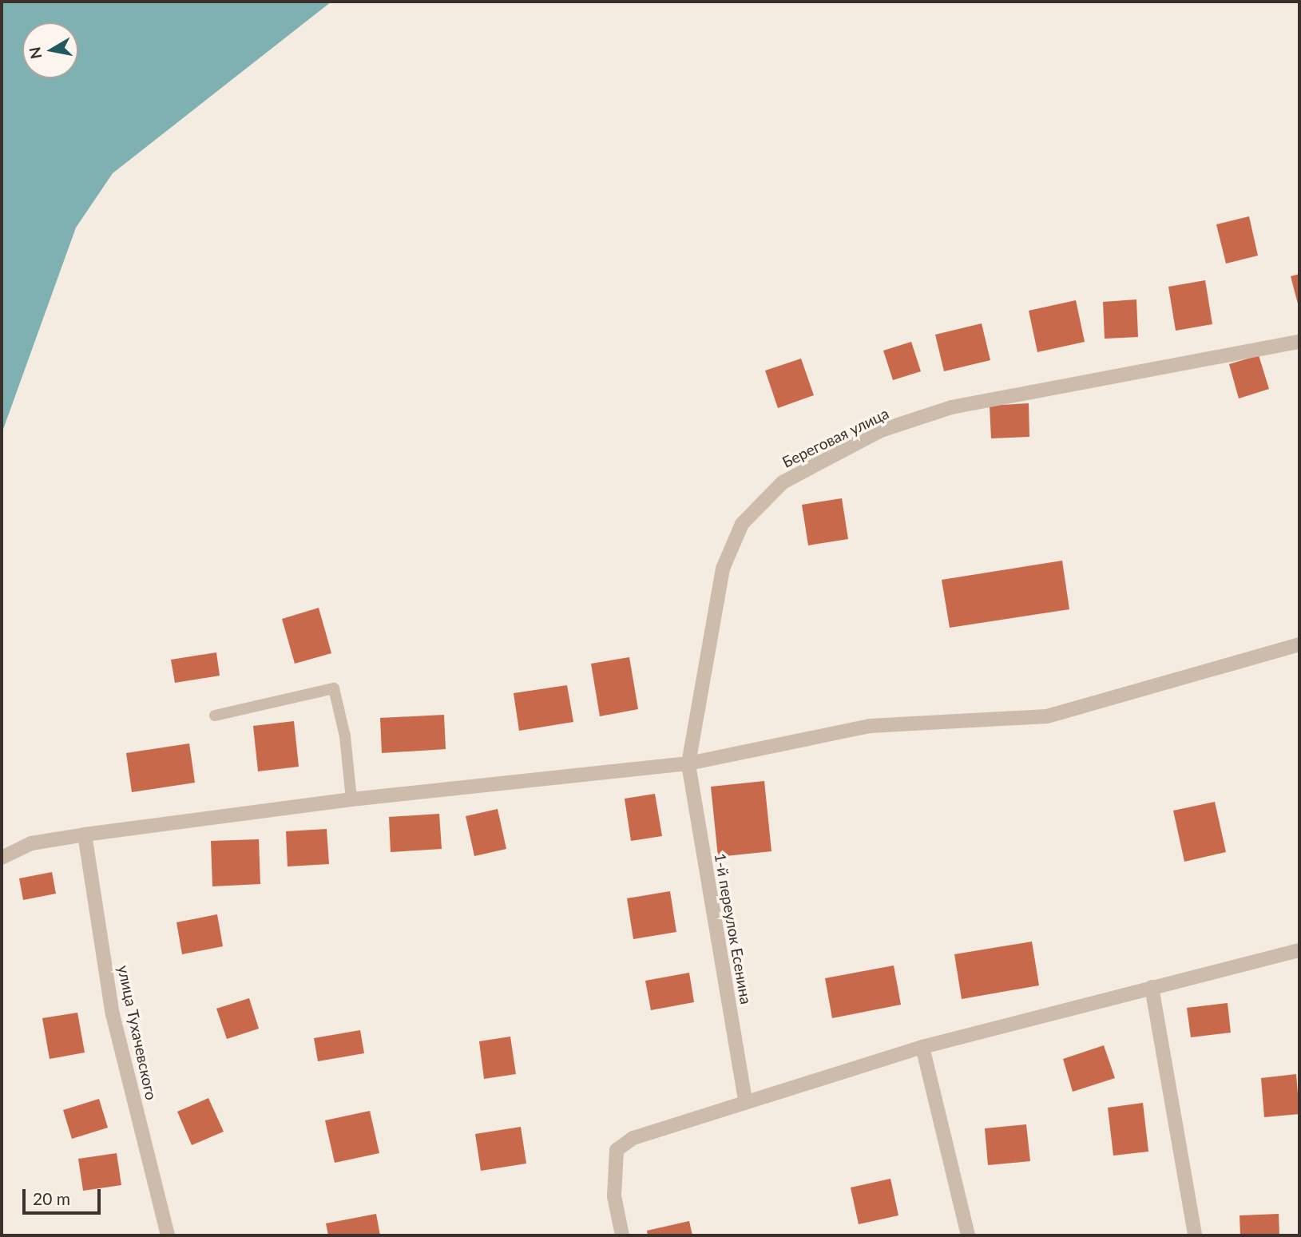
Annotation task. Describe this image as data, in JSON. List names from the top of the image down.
{
  "streets": {
    "street": ["Береговая улица", "1-й переулок Есенина", "улица Тухачевского"]
  },
  "crossings": [
    ["Береговая улица", "1-й переулок Есенина"]
  ],
  "scale_bar": "20 m",
  "north": "left"
}
